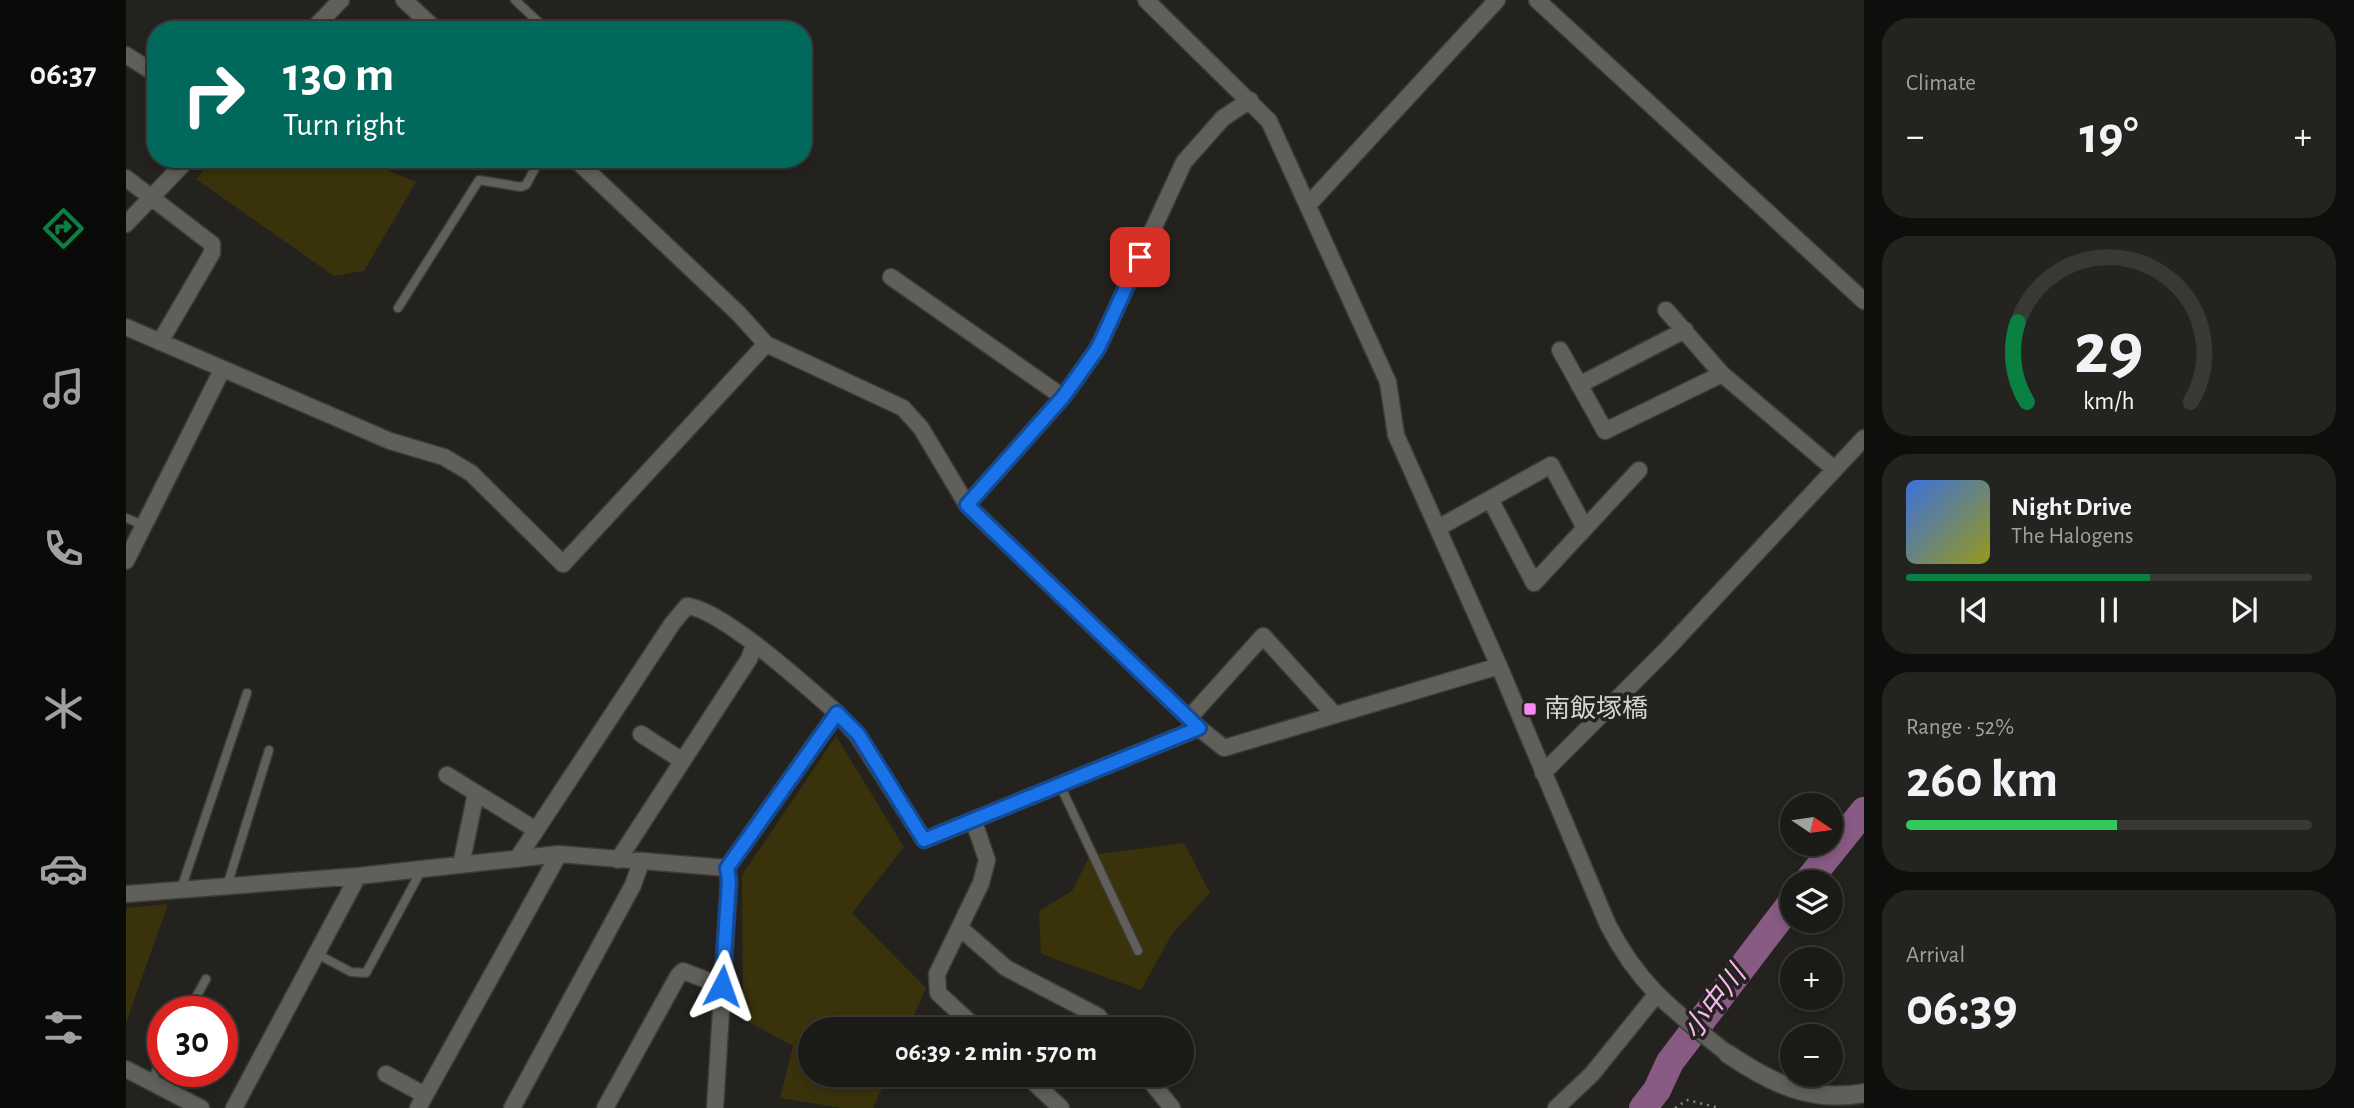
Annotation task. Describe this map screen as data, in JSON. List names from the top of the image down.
{
  "water": ["小中川"],
  "places": {
    "transit": ["南飯塚橋"]
  },
  "north": "right",
  "page": {
    "tabs": "06:37",
    "tile": [
      "Climate",
      ["Range · 52%", "260 km"],
      ["Arrival", "06:39"]
    ],
    "turn": ["130 m", "Turn right"],
    "heat": ["−", "19°", "+"],
    "song": ["Night Drive", "The Halogens"],
    "map_buttons": ["+", "−"],
    "limit": "30",
    "trip": "06:39 · 2 min · 570 m",
    "gauge": ["29", "km/h"]
  }
}
